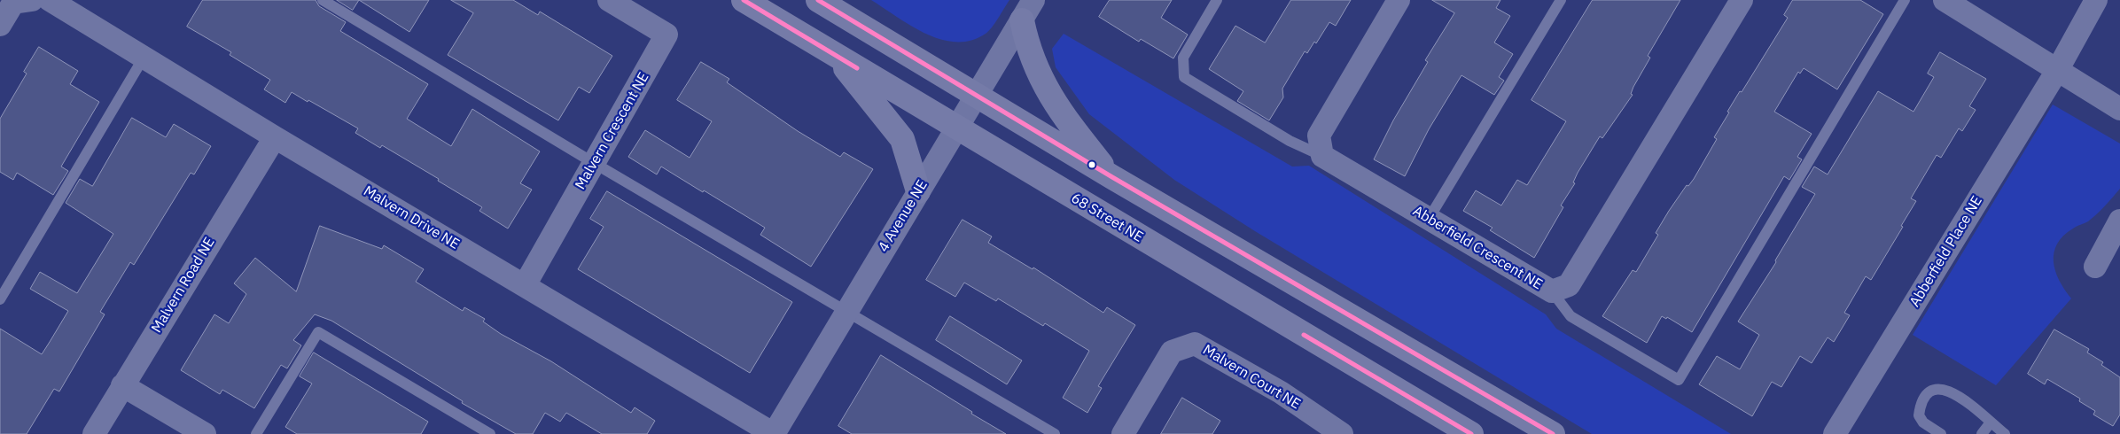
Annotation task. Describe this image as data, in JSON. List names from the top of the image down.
{
  "streets": {
    "main road": ["68 Street NE"],
    "street": [
      "Malvern Crescent NE",
      "4 Avenue NE",
      "Malvern Drive NE",
      "Abberfield Crescent NE",
      "Abberfield Place NE",
      "Malvern Road NE",
      "Malvern Court NE"
    ]
  },
  "crossings": [
    ["Malvern Crescent NE", "Malvern Drive NE"],
    ["4 Avenue NE", "Malvern Drive NE"],
    ["4 Avenue NE", "68 Street NE"],
    ["Malvern Drive NE", "Malvern Road NE"]
  ]
}
